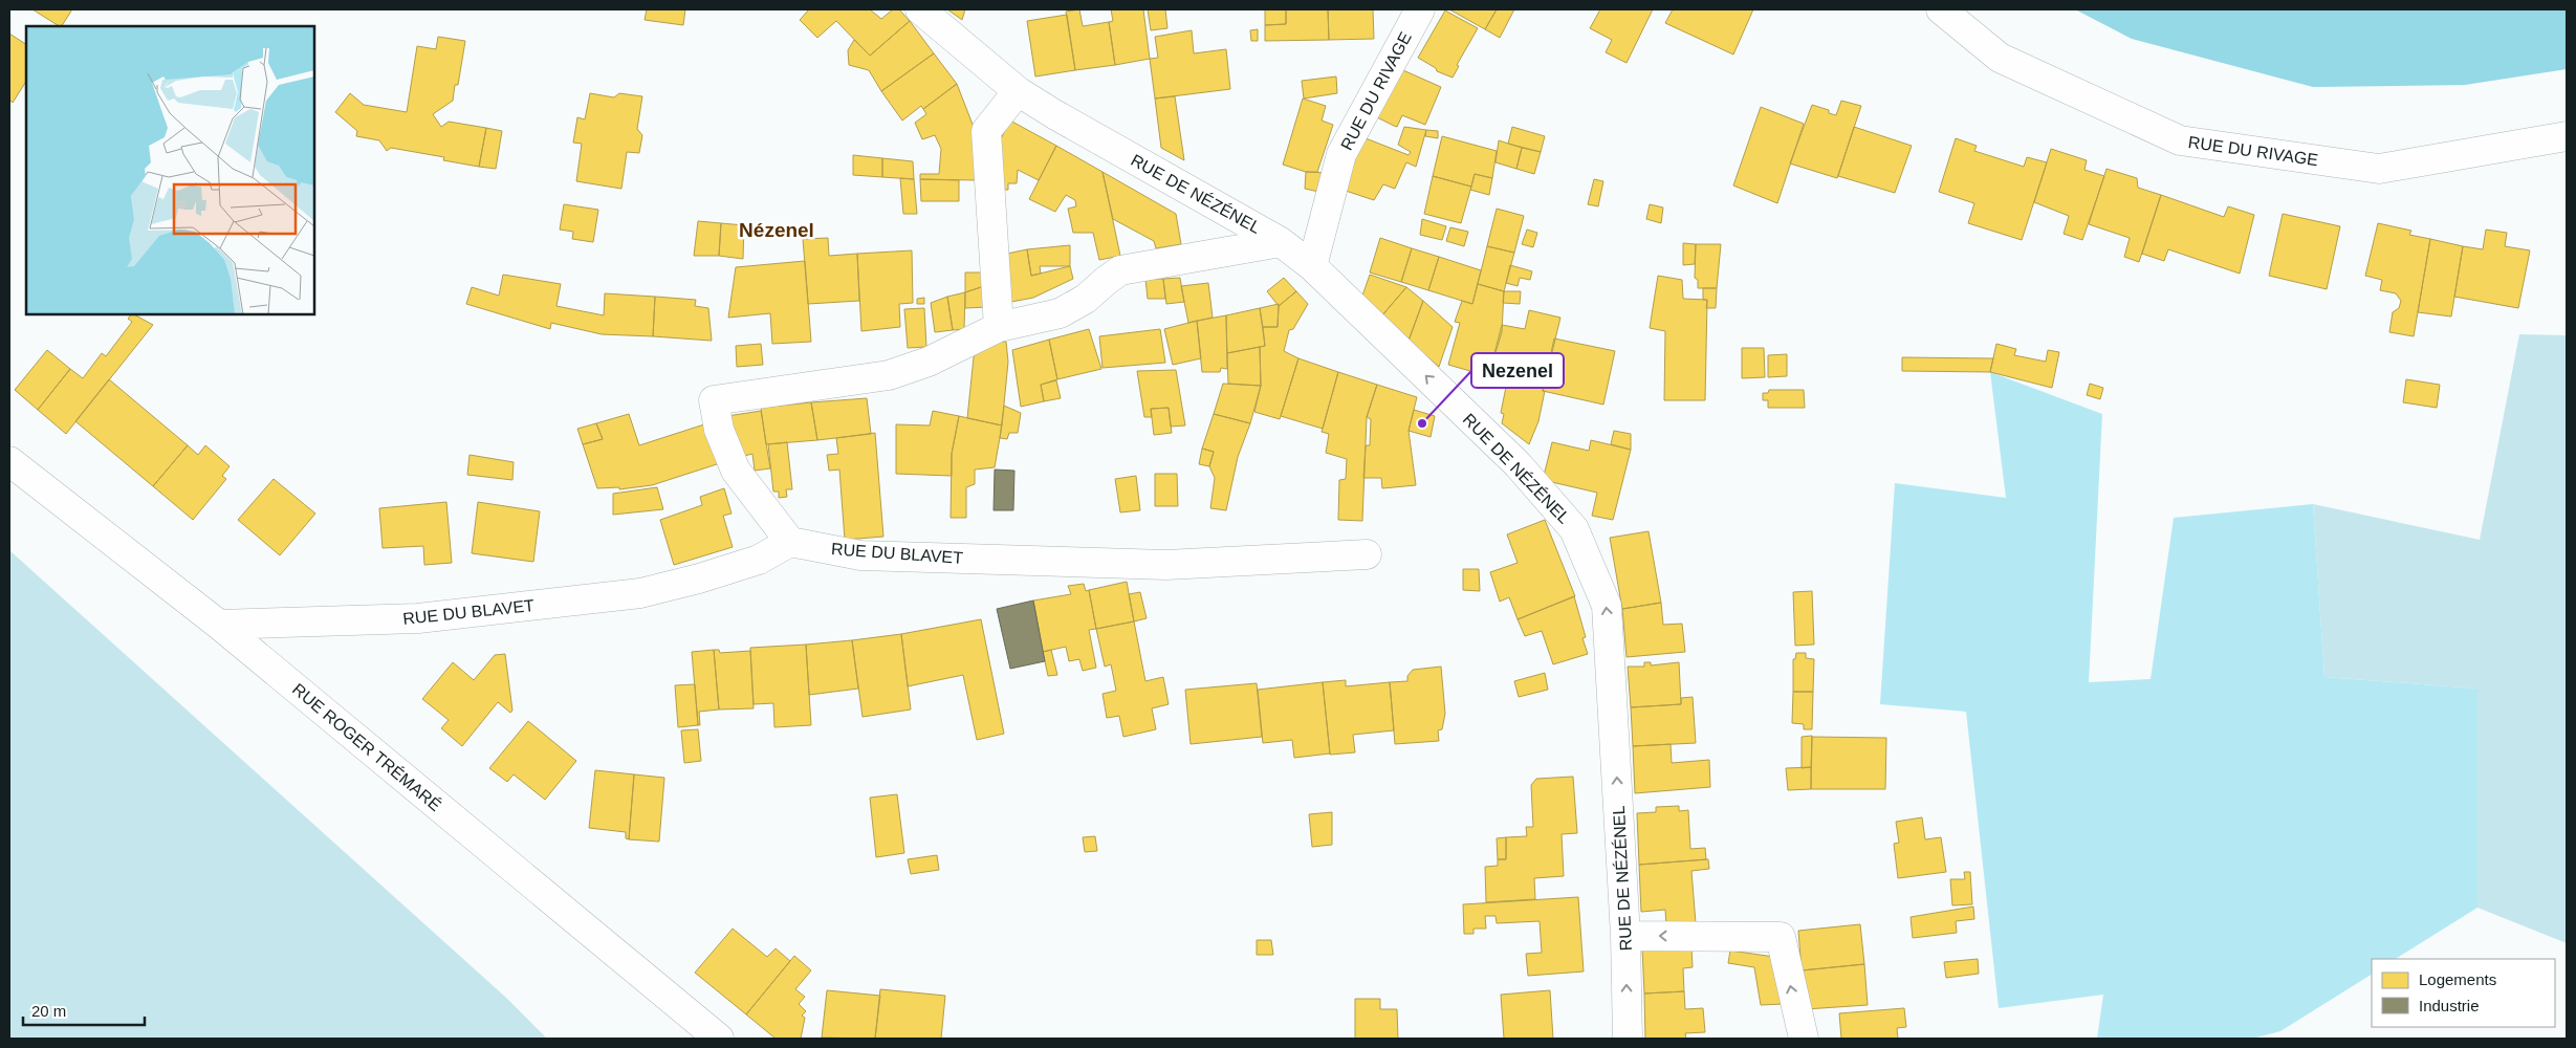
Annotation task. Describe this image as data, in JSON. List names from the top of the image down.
{
  "streets": {
    "street": [
      "RUE DU RIVAGE",
      "RUE DE NÉZÉNEL",
      "RUE DU BLAVET",
      "RUE ROGER TRÉMARÉ"
    ]
  },
  "crossings": [
    ["RUE DU RIVAGE", "RUE DE NÉZÉNEL"],
    ["RUE DU BLAVET", "RUE ROGER TRÉMARÉ"]
  ],
  "one_way": ["RUE DE NÉZÉNEL"],
  "districts": ["Nézenel"],
  "places": ["Nezenel"],
  "legend": ["Logements", "Industrie"],
  "scale_bar": "20 m"
}
